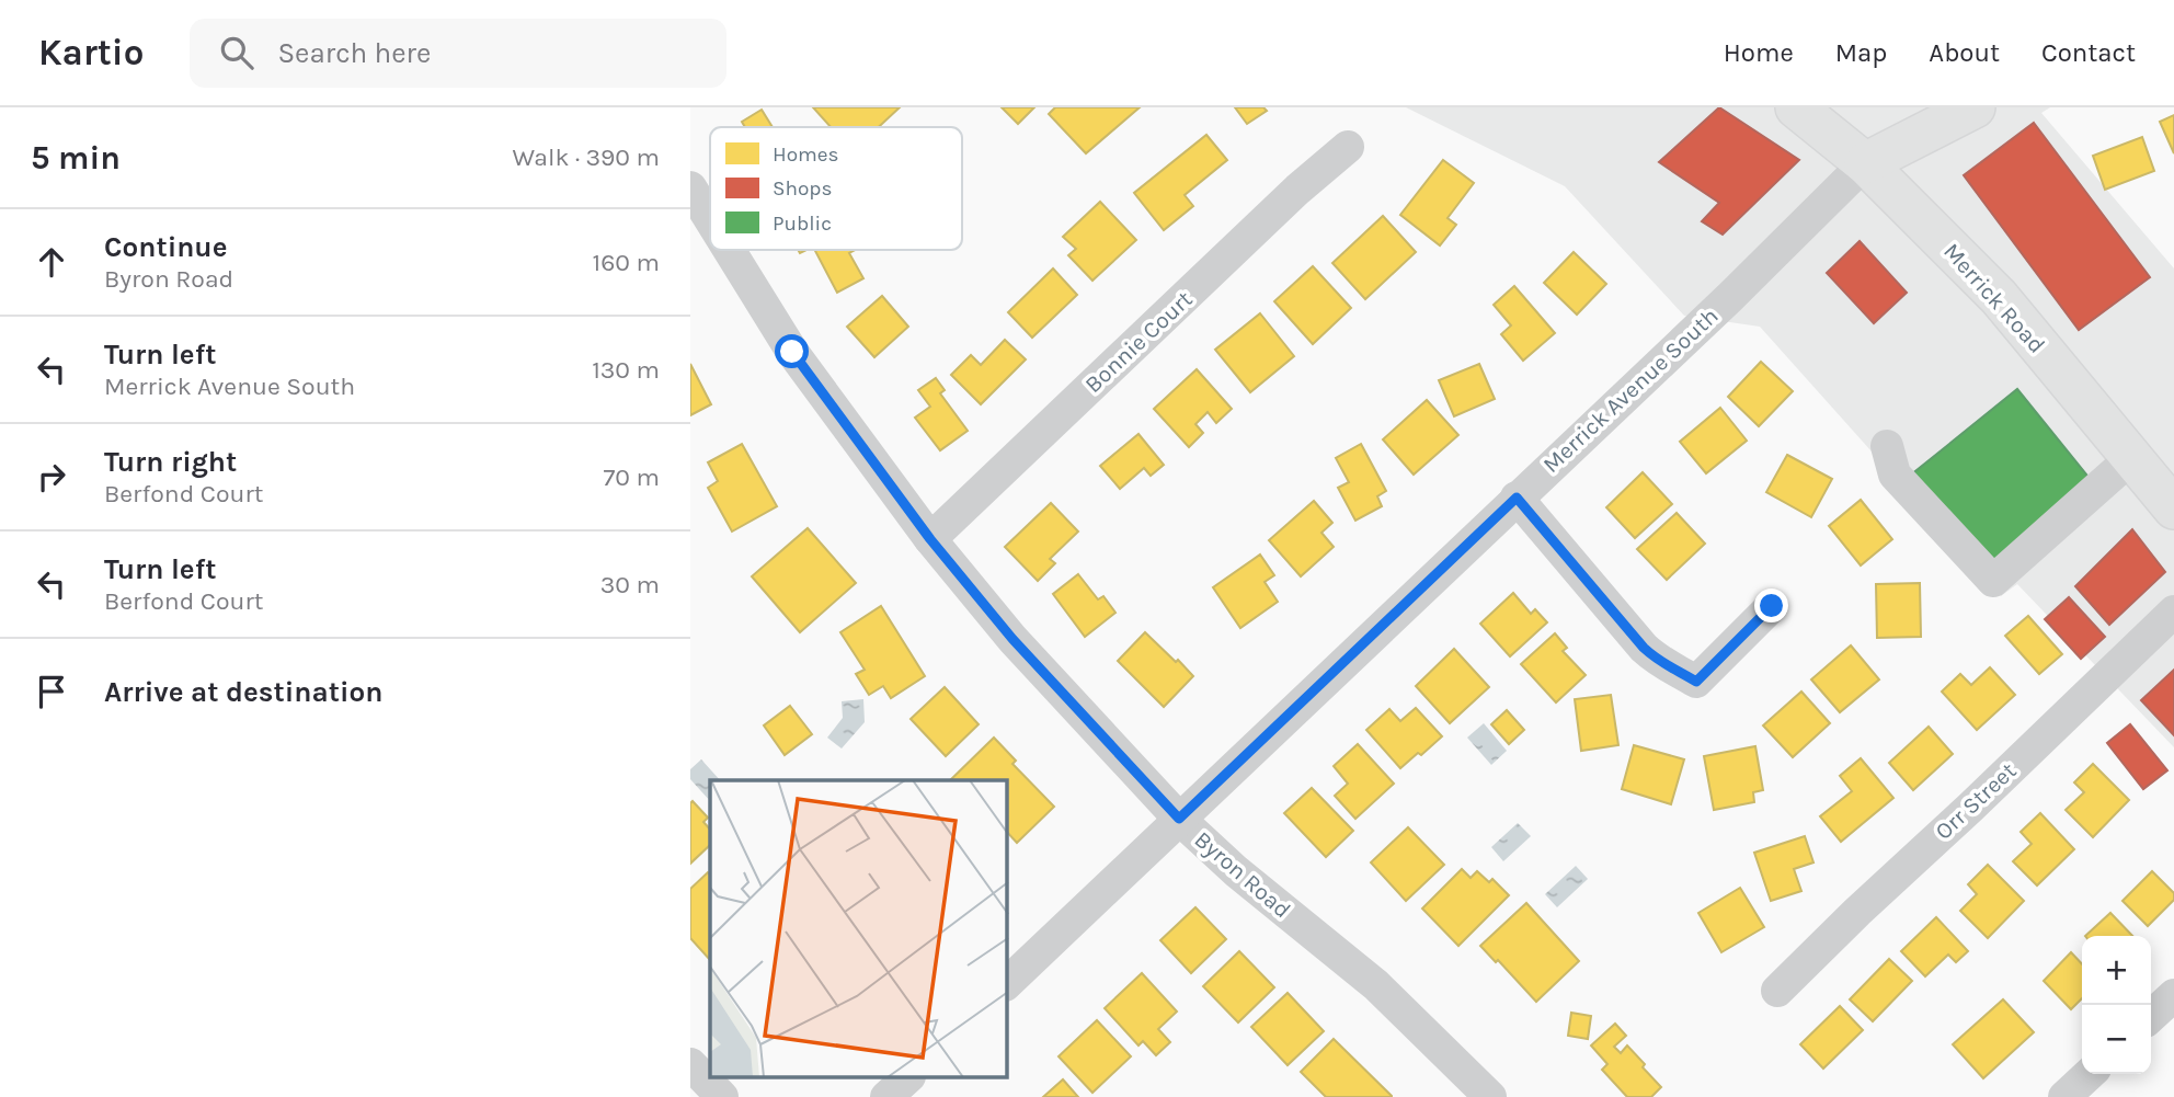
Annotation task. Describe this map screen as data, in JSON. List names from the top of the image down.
{
  "streets": {
    "main road": ["Merrick Road", "Merrick Avenue South"],
    "street": ["Bonnie Court", "Orr Street", "Byron Road"]
  },
  "crossings": [
    ["Merrick Road", "Merrick Avenue South"],
    ["Bonnie Court", "Byron Road"],
    ["Merrick Avenue South", "Byron Road"]
  ],
  "legend": ["Homes", "Shops", "Public"],
  "page": {
    "header": "Kartio",
    "search": "Search here",
    "nav": [
      "Home",
      "Map",
      "About",
      "Contact"
    ],
    "heading": ["5 min", "Walk · 390 m"],
    "list": [
      ["Continue", "Byron Road", "160 m"],
      ["Turn left", "Merrick Avenue South", "130 m"],
      ["Turn right", "Berfond Court", "70 m"],
      ["Turn left", "Berfond Court", "30 m"],
      "Arrive at destination"
    ],
    "map_buttons": ["+", "−"]
  }
}
